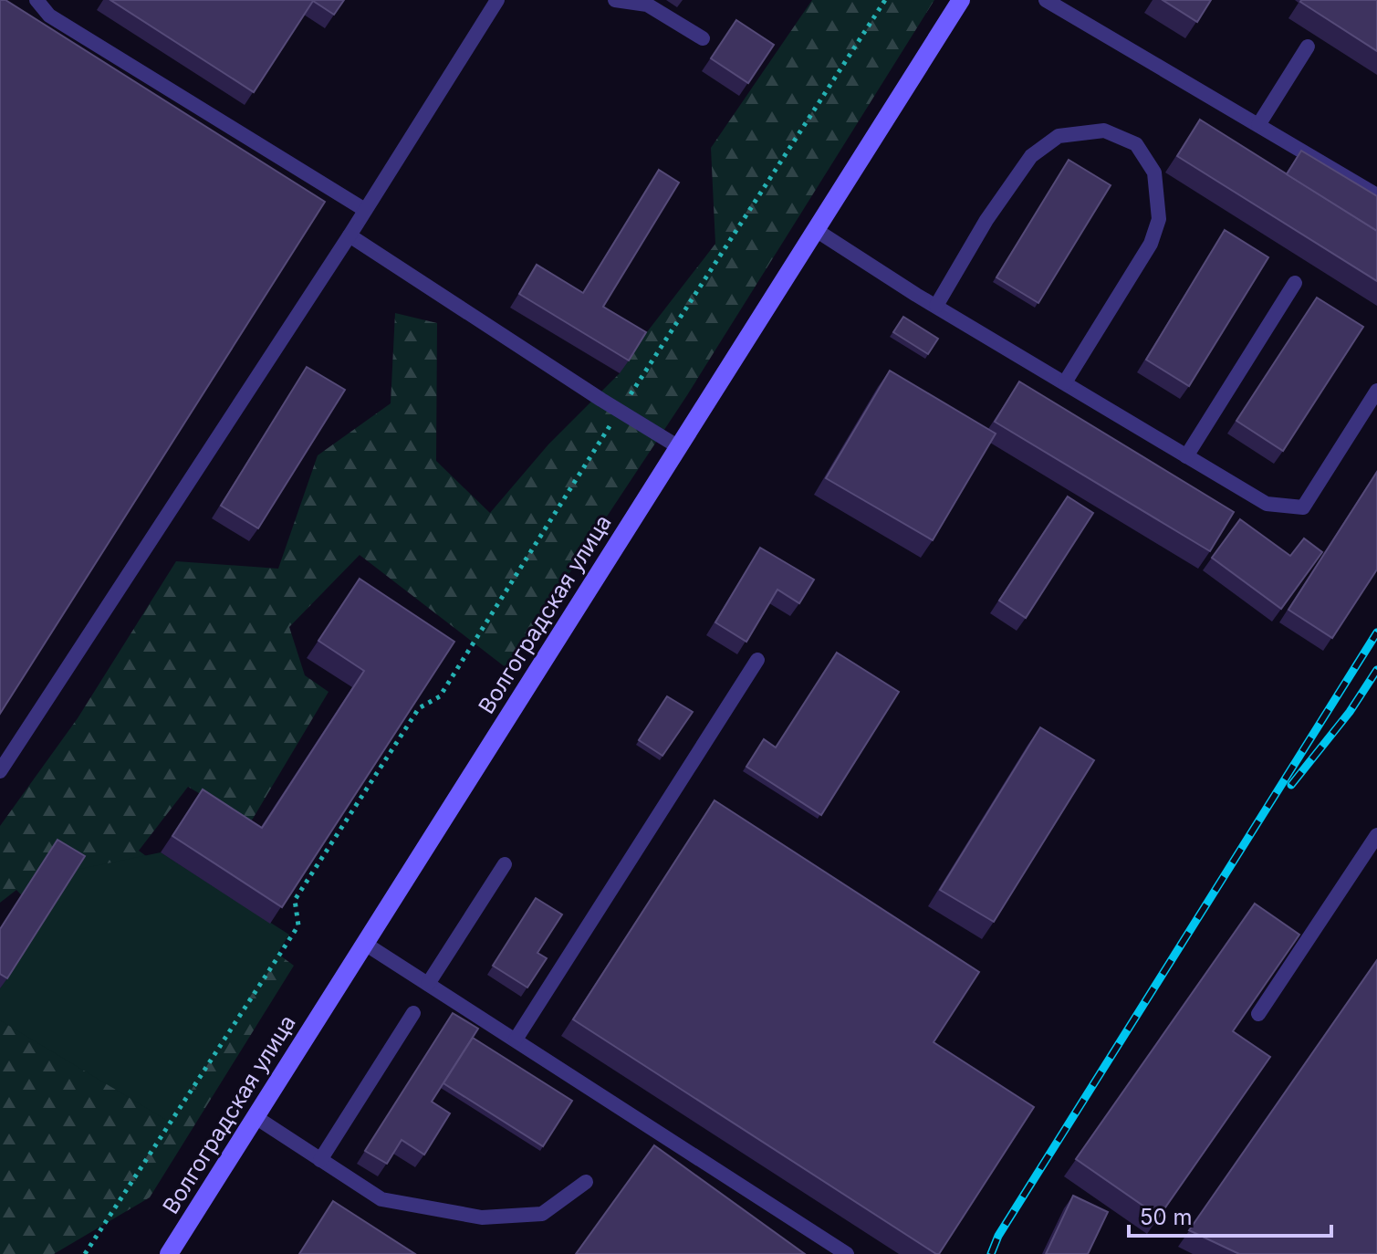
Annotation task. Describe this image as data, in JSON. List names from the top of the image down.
{
  "streets": {
    "main road": ["Волгоградская улица"]
  },
  "scale_bar": "50 m"
}
